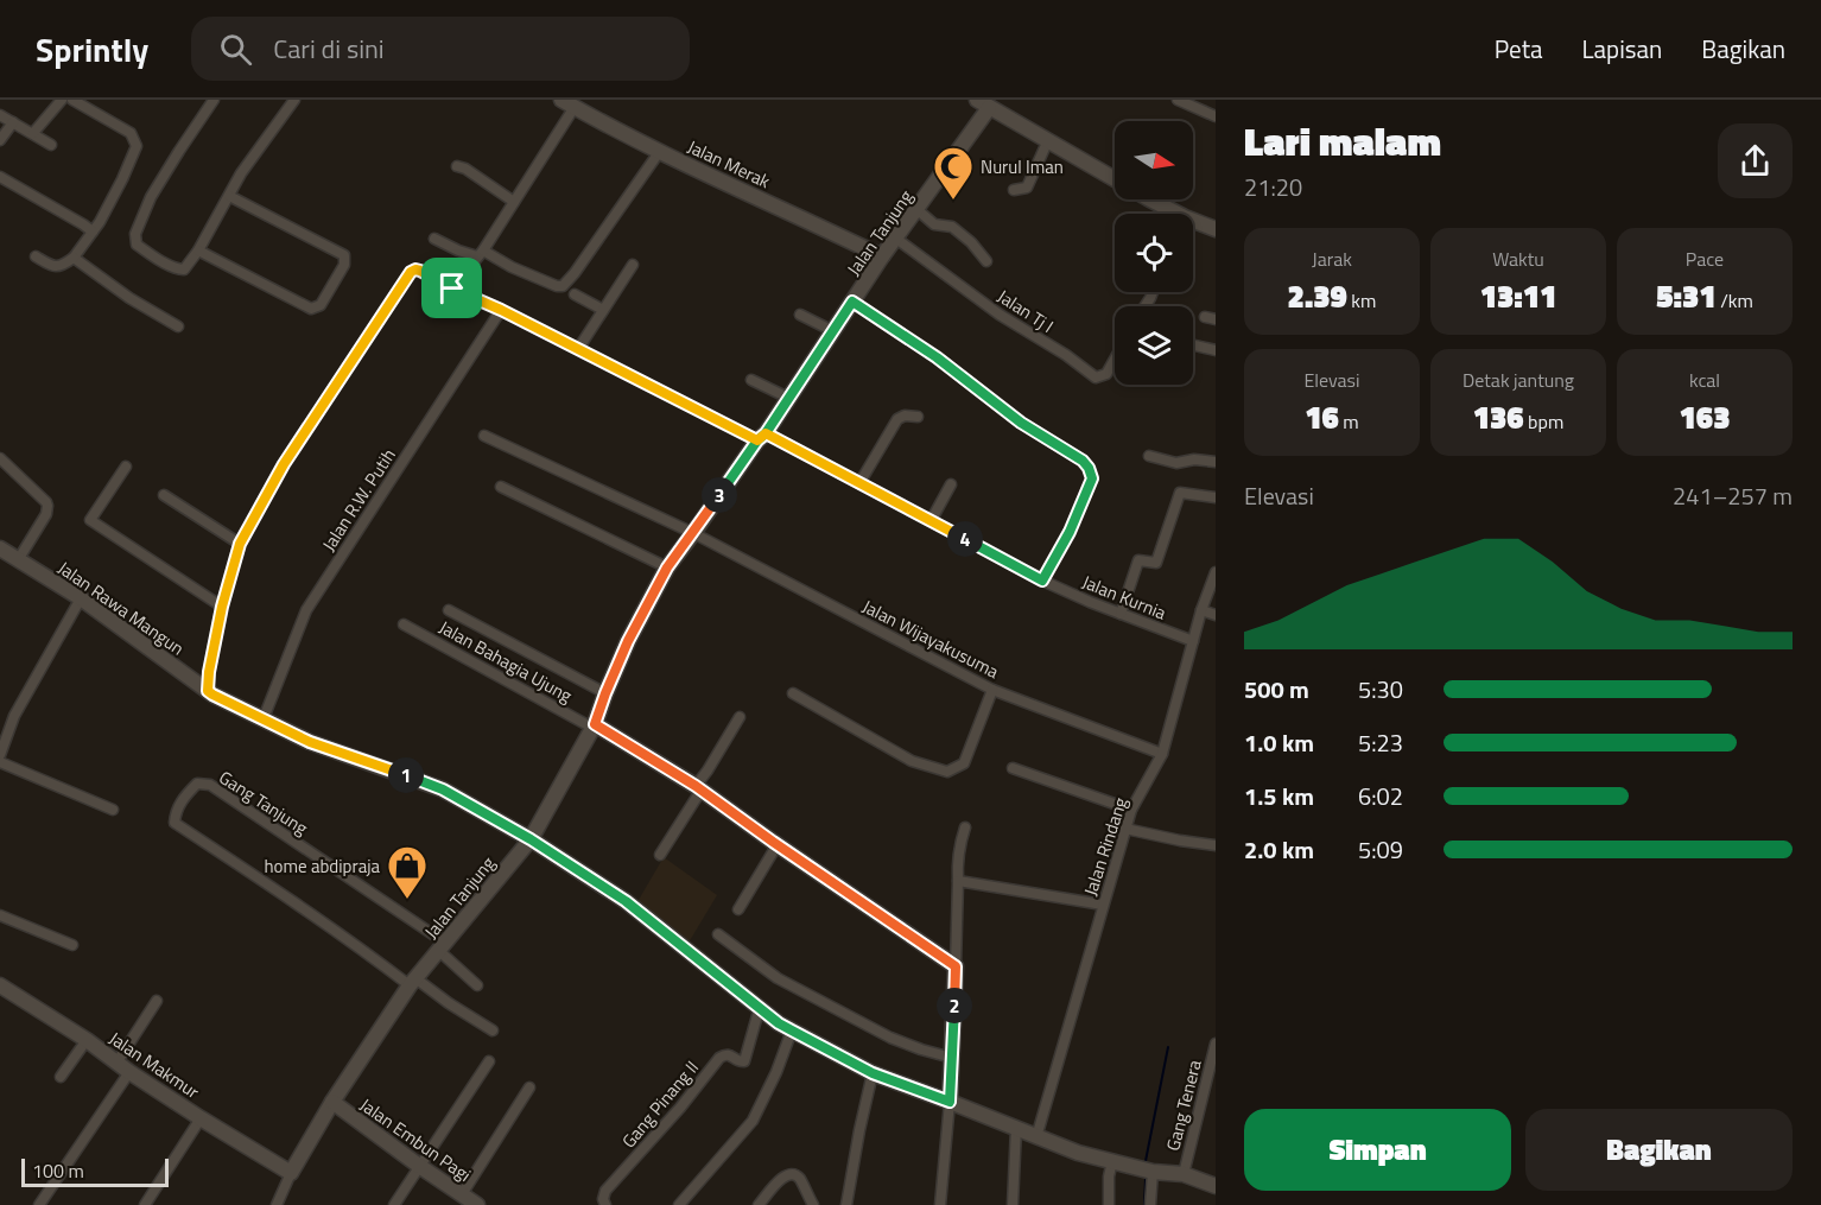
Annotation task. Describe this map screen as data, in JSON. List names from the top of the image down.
{
  "streets": {
    "street": [
      "Jalan Merak",
      "Jalan Tanjung",
      "Jalan Tj I",
      "Jalan R.W. Putih",
      "Jalan Kurnia",
      "Jalan Rawa Mangun",
      "Jalan Wijayakusuma",
      "Jalan Bahagia Ujung",
      "Gang Tanjung",
      "Jalan Rindang",
      "Jalan Makmur",
      "Gang Pinang II",
      "Gang Tenera",
      "Jalan Embun Pagi"
    ]
  },
  "crossings": [
    ["Jalan Merak", "Jalan Tanjung"],
    ["Jalan Tanjung", "Jalan Tj I"],
    ["Jalan Tanjung", "Jalan Kurnia"],
    ["Jalan Tanjung", "Jalan Rawa Mangun"],
    ["Jalan Tanjung", "Jalan Wijayakusuma"],
    ["Jalan Tanjung", "Jalan Bahagia Ujung"],
    ["Jalan Tanjung", "Gang Tanjung"],
    ["Jalan Tanjung", "Jalan Makmur"],
    ["Jalan Tanjung", "Jalan Embun Pagi"],
    ["Jalan R.W. Putih", "Jalan Kurnia"],
    ["Jalan R.W. Putih", "Jalan Rawa Mangun"],
    ["Jalan Kurnia", "Jalan Rindang"],
    ["Jalan Rawa Mangun", "Jalan Rindang"],
    ["Jalan Rawa Mangun", "Gang Pinang II"],
    ["Jalan Rawa Mangun", "Gang Tenera"],
    ["Jalan Wijayakusuma", "Jalan Rindang"]
  ],
  "places": {
    "mosque": ["Nurul Iman"],
    "shop": ["home abdipraja"]
  },
  "scale_bar": "100 m",
  "north": "right",
  "page": {
    "header": "Sprintly",
    "search": "Cari di sini",
    "nav": ["Peta", "Lapisan", "Bagikan"],
    "heading": ["Lari malam", "21:20"],
    "stats": [
      ["Jarak", "2.39 km"],
      ["Waktu", "13:11"],
      ["Pace", "5:31 /km"],
      ["Elevasi", "16 m"],
      ["Detak jantung", "136 bpm"],
      ["kcal", "163"]
    ],
    "chart": ["Elevasi", "241–257 m"],
    "pins": [
      "3",
      "4",
      "1",
      "2"
    ],
    "list": [
      {
        "name": "500 m",
        "note": "5:30"
      },
      {
        "name": "1.0 km",
        "note": "5:23"
      },
      {
        "name": "1.5 km",
        "note": "6:02"
      },
      {
        "name": "2.0 km",
        "note": "5:09"
      }
    ],
    "buttons": ["Simpan", "Bagikan"],
    "scale": "100 m"
  }
}
